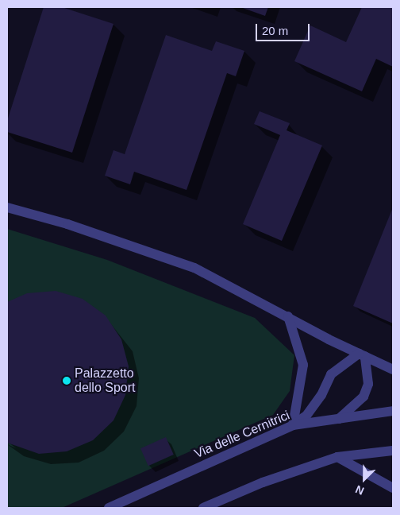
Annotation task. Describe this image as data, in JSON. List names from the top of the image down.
{
  "streets": {
    "street": ["Via delle Cernitrici"]
  },
  "places": ["Palazzetto dello Sport"],
  "scale_bar": "20 m",
  "north": "bottom left"
}
